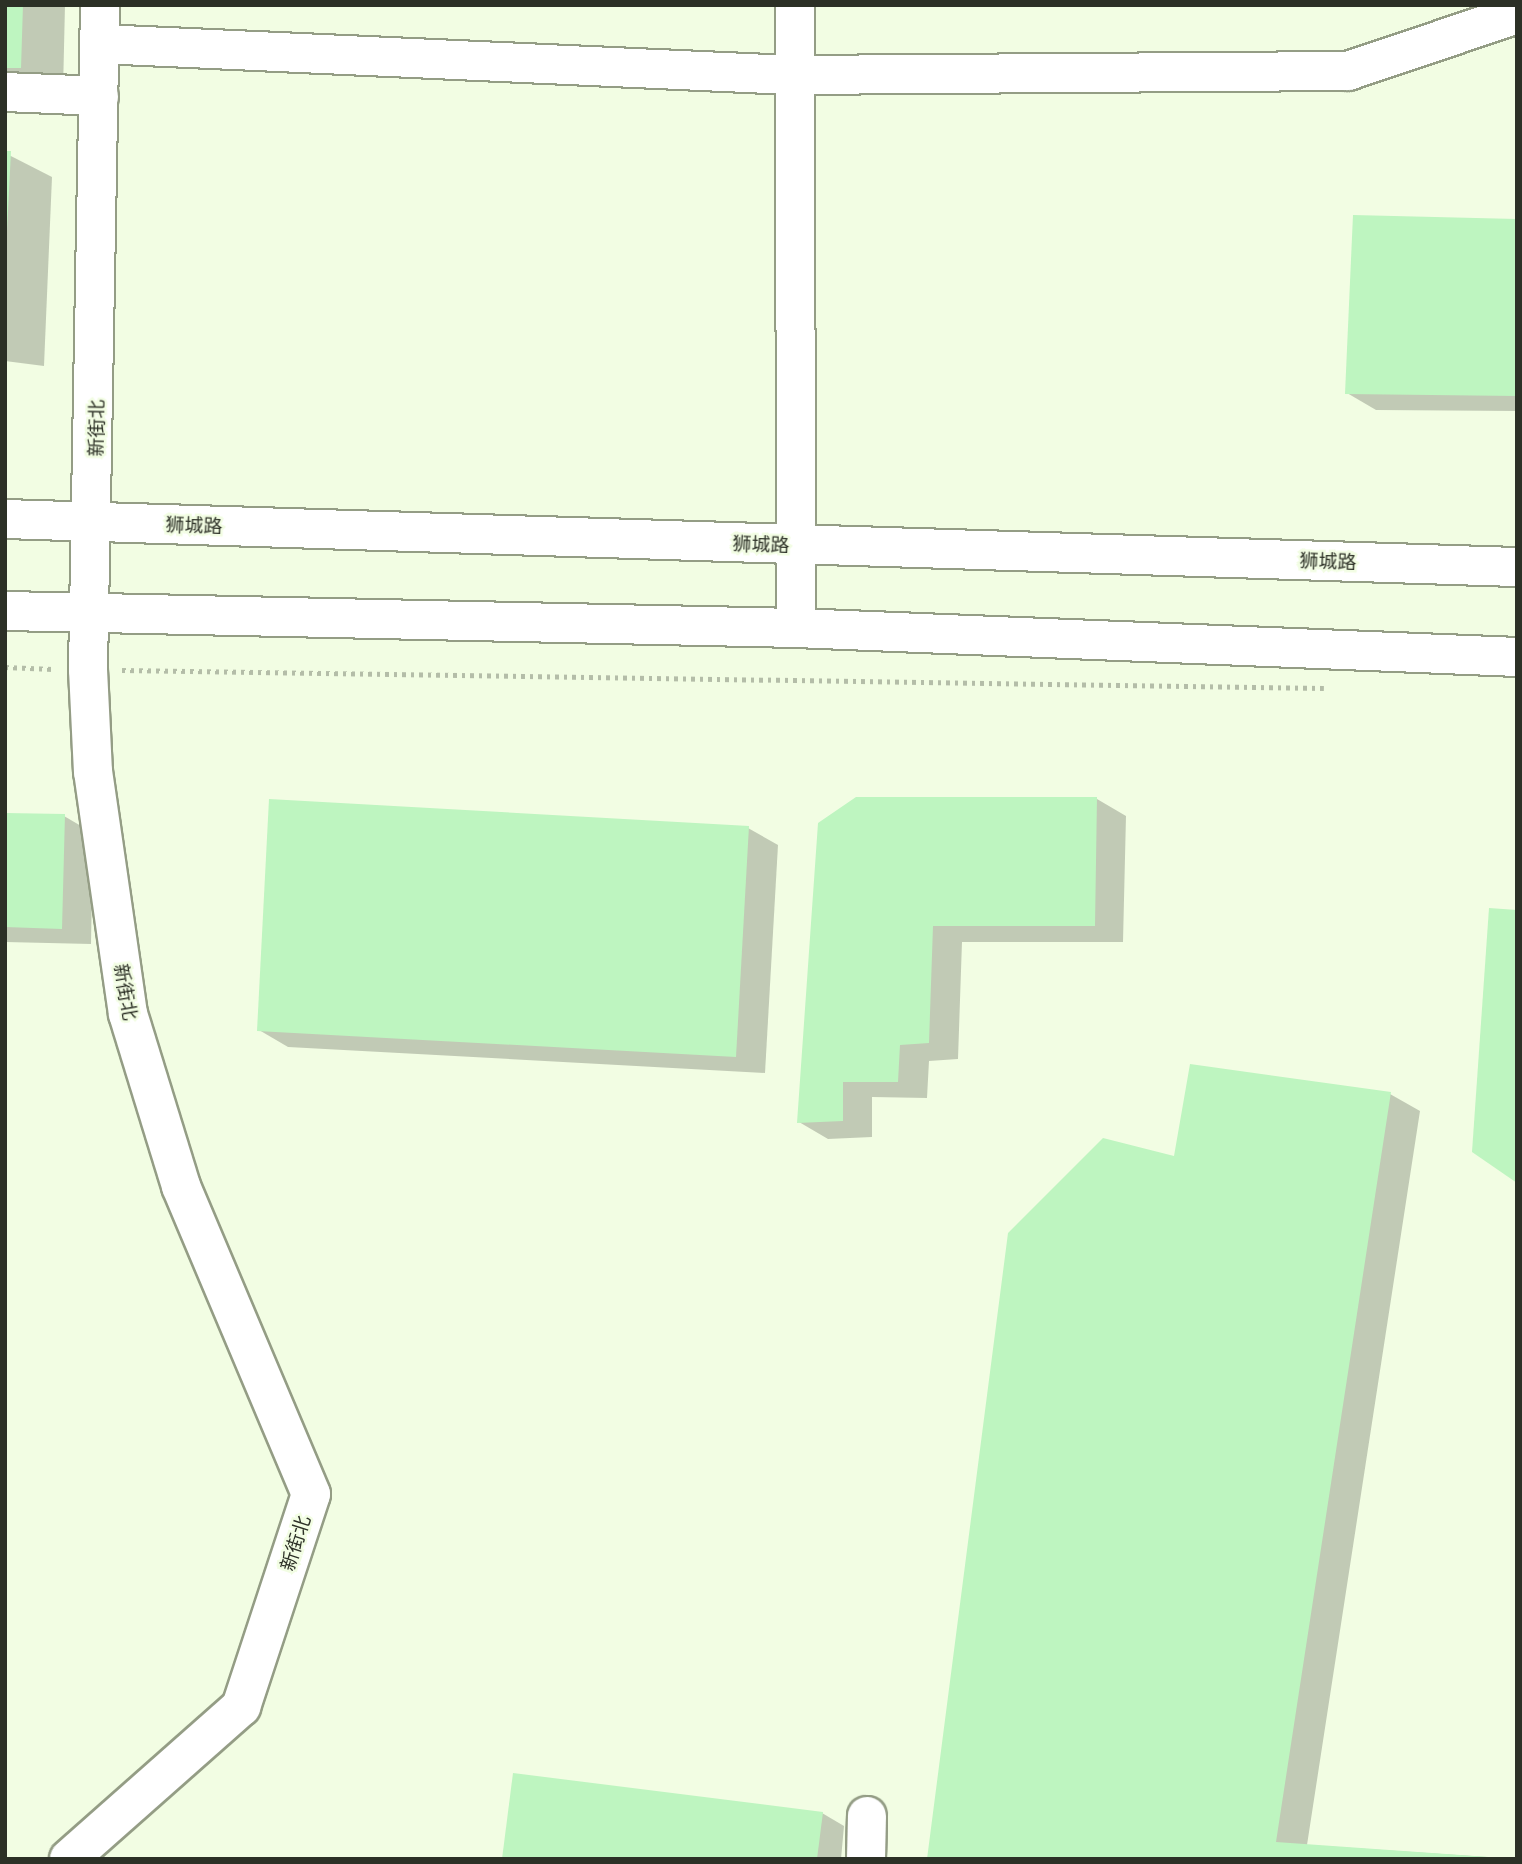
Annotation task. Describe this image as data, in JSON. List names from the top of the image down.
{
  "streets": {
    "street": ["新街北", "狮城路"]
  },
  "crossings": [
    ["新街北", "狮城路"]
  ]
}
